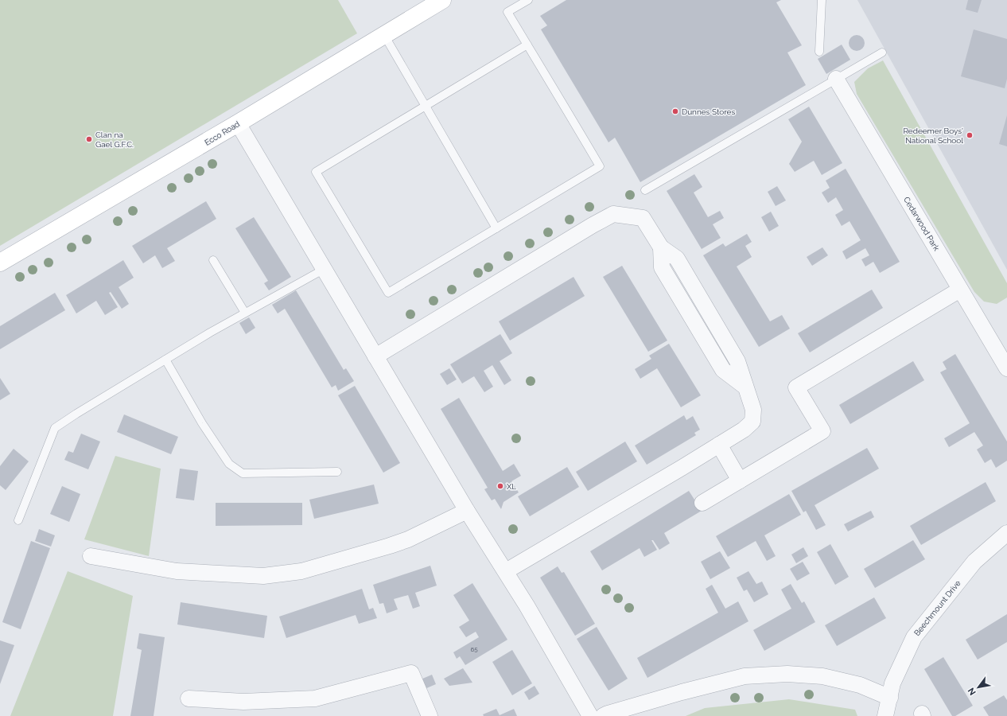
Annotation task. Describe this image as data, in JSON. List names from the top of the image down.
{
  "streets": {
    "street": ["Ecco Road", "Cedarwood Park", "Beechmount Drive"]
  },
  "places": [
    "Dunnes Stores",
    "Redeemer Boys' National School",
    "Clan na Gael G.F.C.",
    "XL"
  ],
  "house_numbers": ["65"],
  "north": "bottom left"
}
